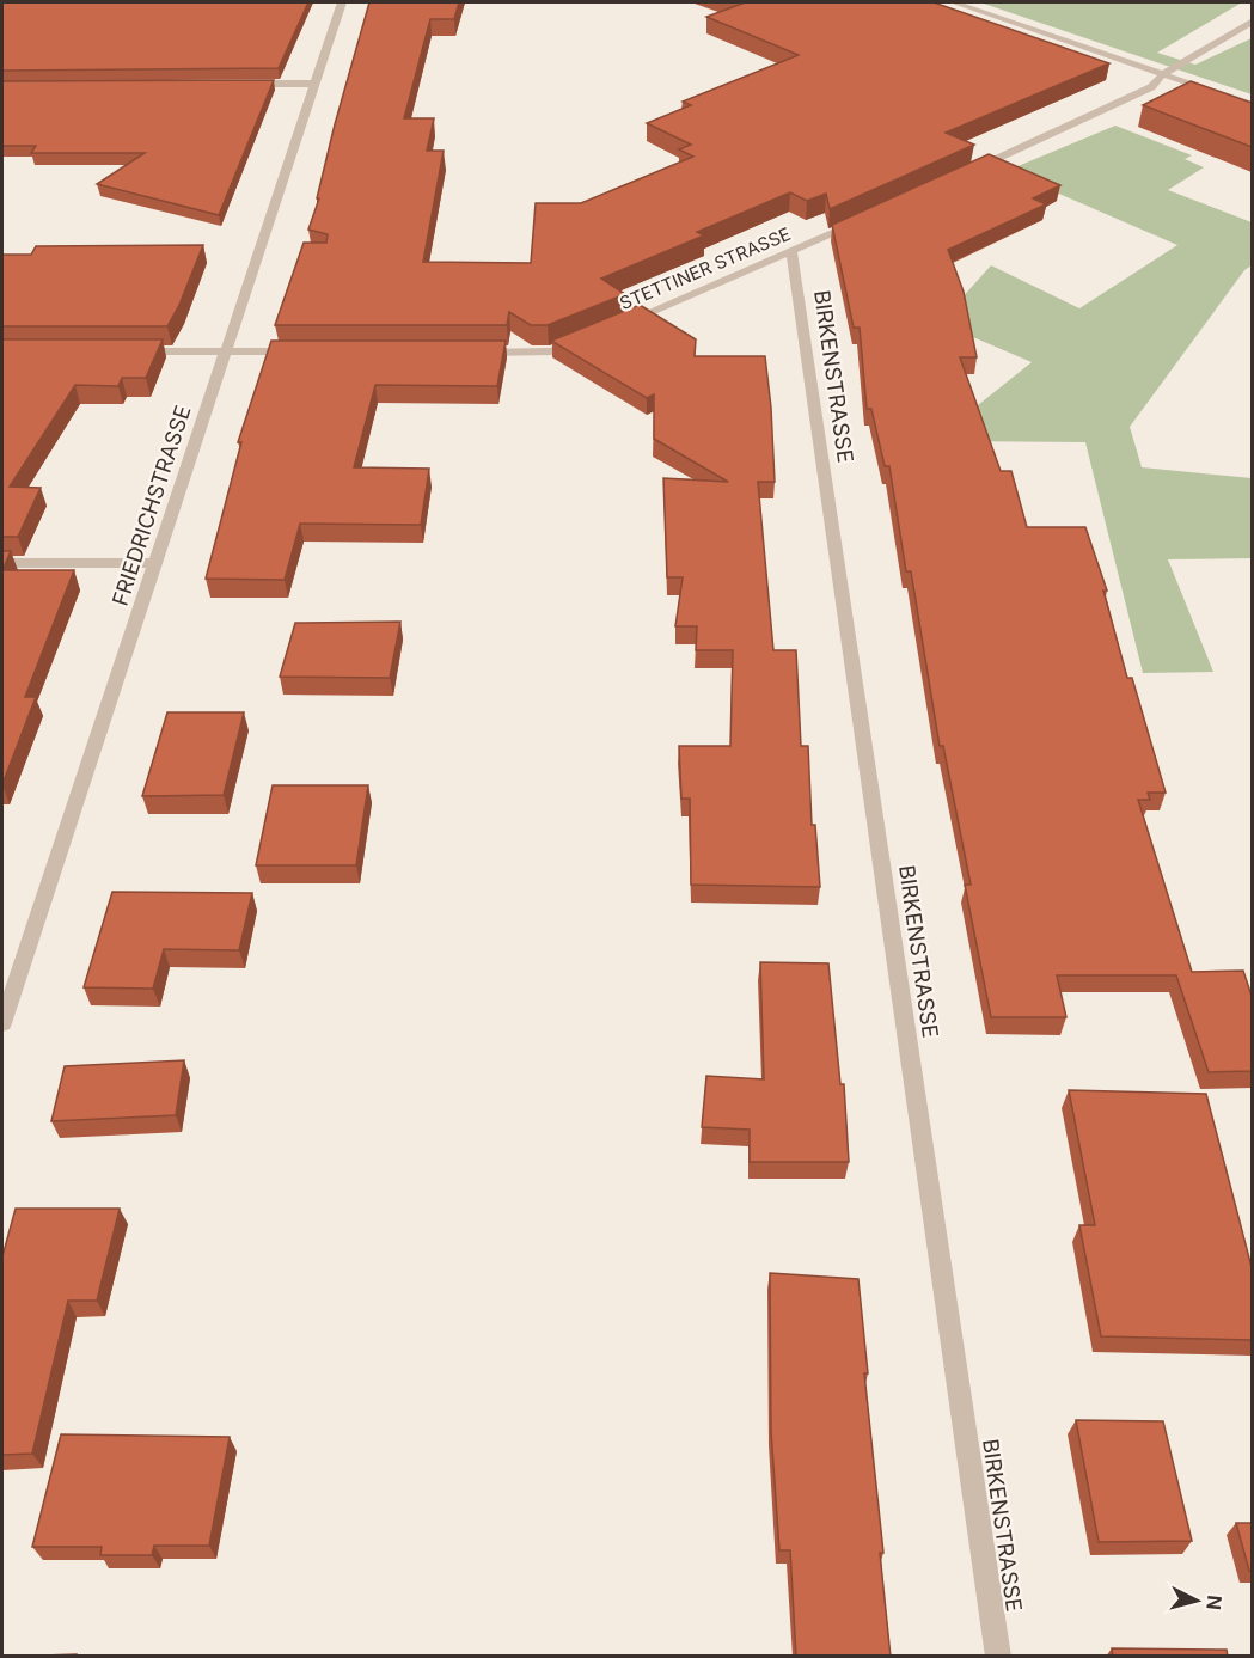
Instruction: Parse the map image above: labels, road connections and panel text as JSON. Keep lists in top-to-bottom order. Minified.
{"streets":{"street":["STETTINER STRASSE","BIRKENSTRASSE","FRIEDRICHSTRASSE"]},"crossings":[["STETTINER STRASSE","BIRKENSTRASSE"]],"north":"right"}
